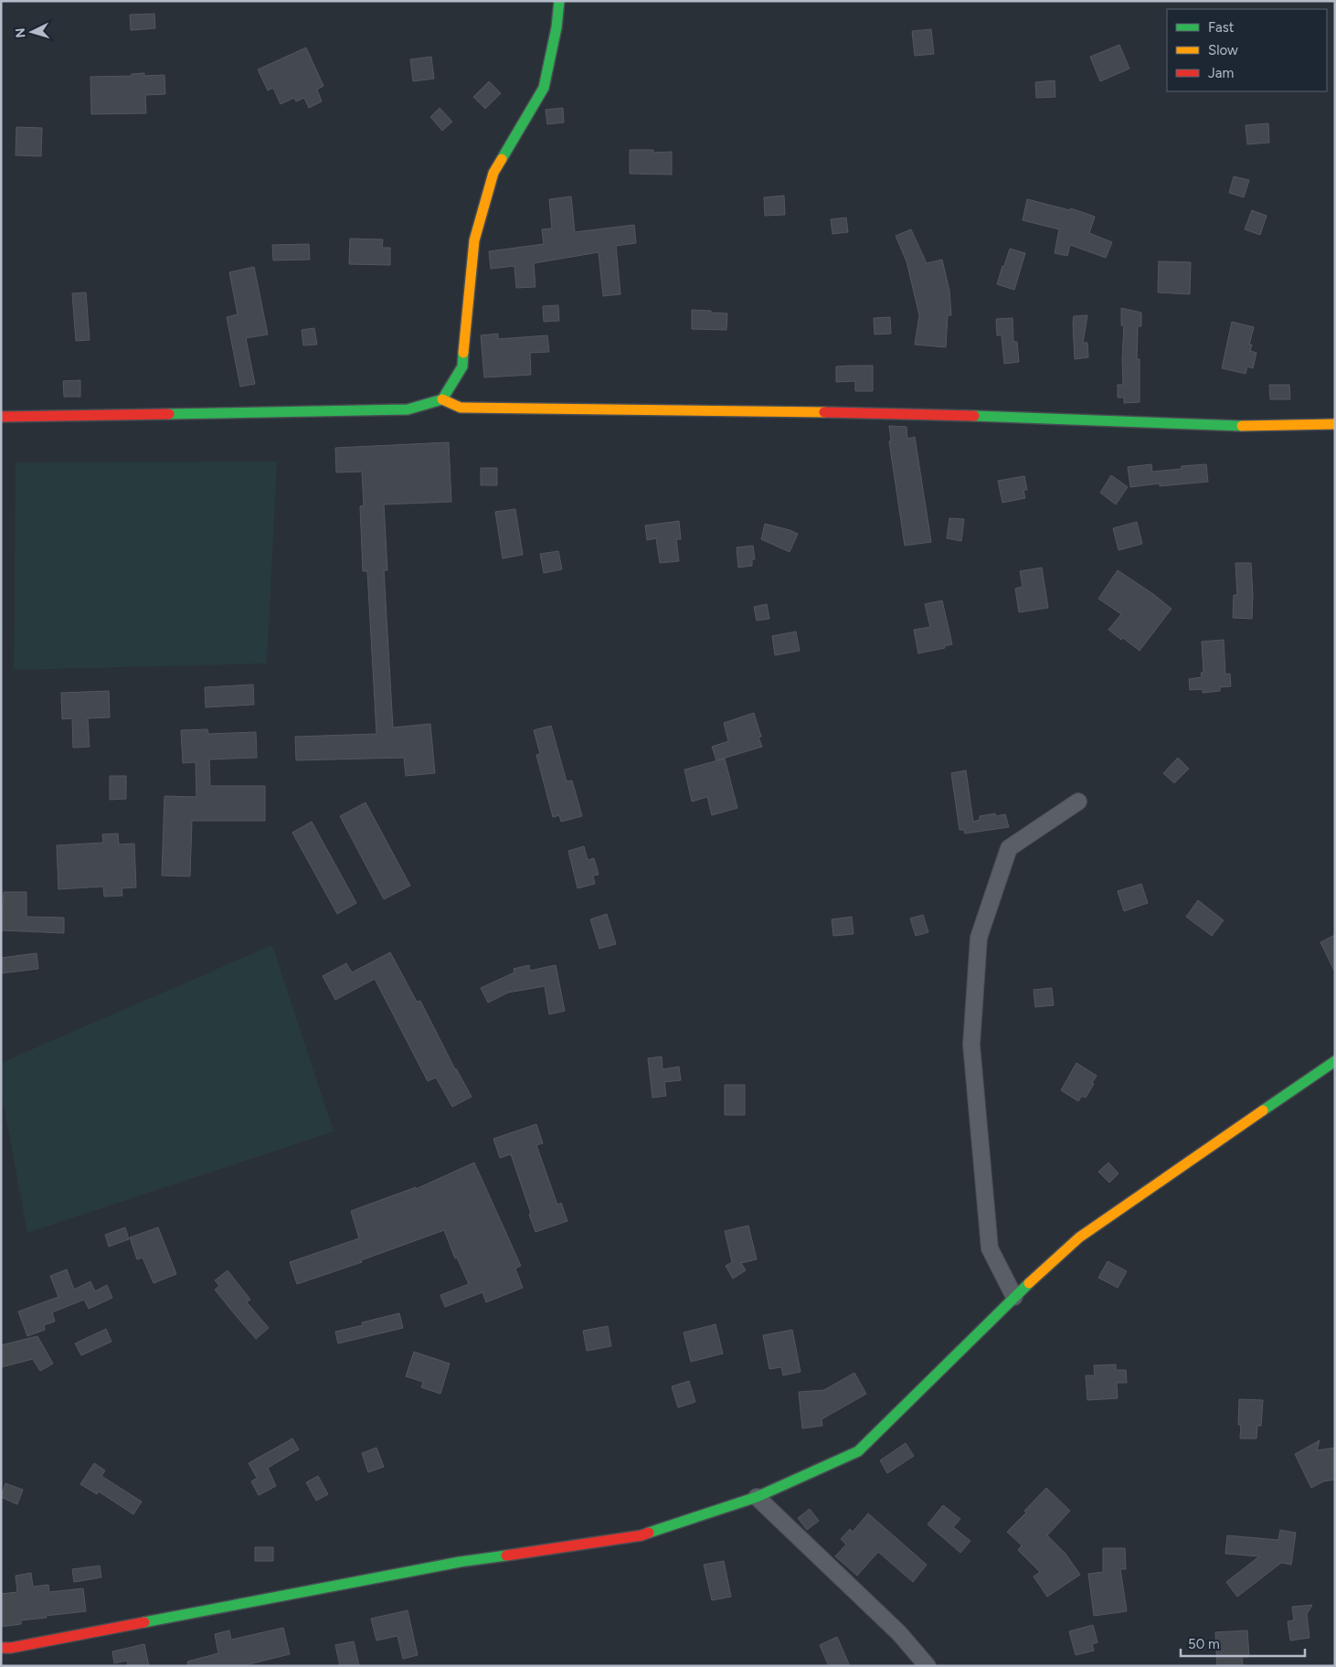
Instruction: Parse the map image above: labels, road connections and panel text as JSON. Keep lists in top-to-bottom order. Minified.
{"legend":["Fast","Slow","Jam"],"scale_bar":"50 m","north":"left"}
